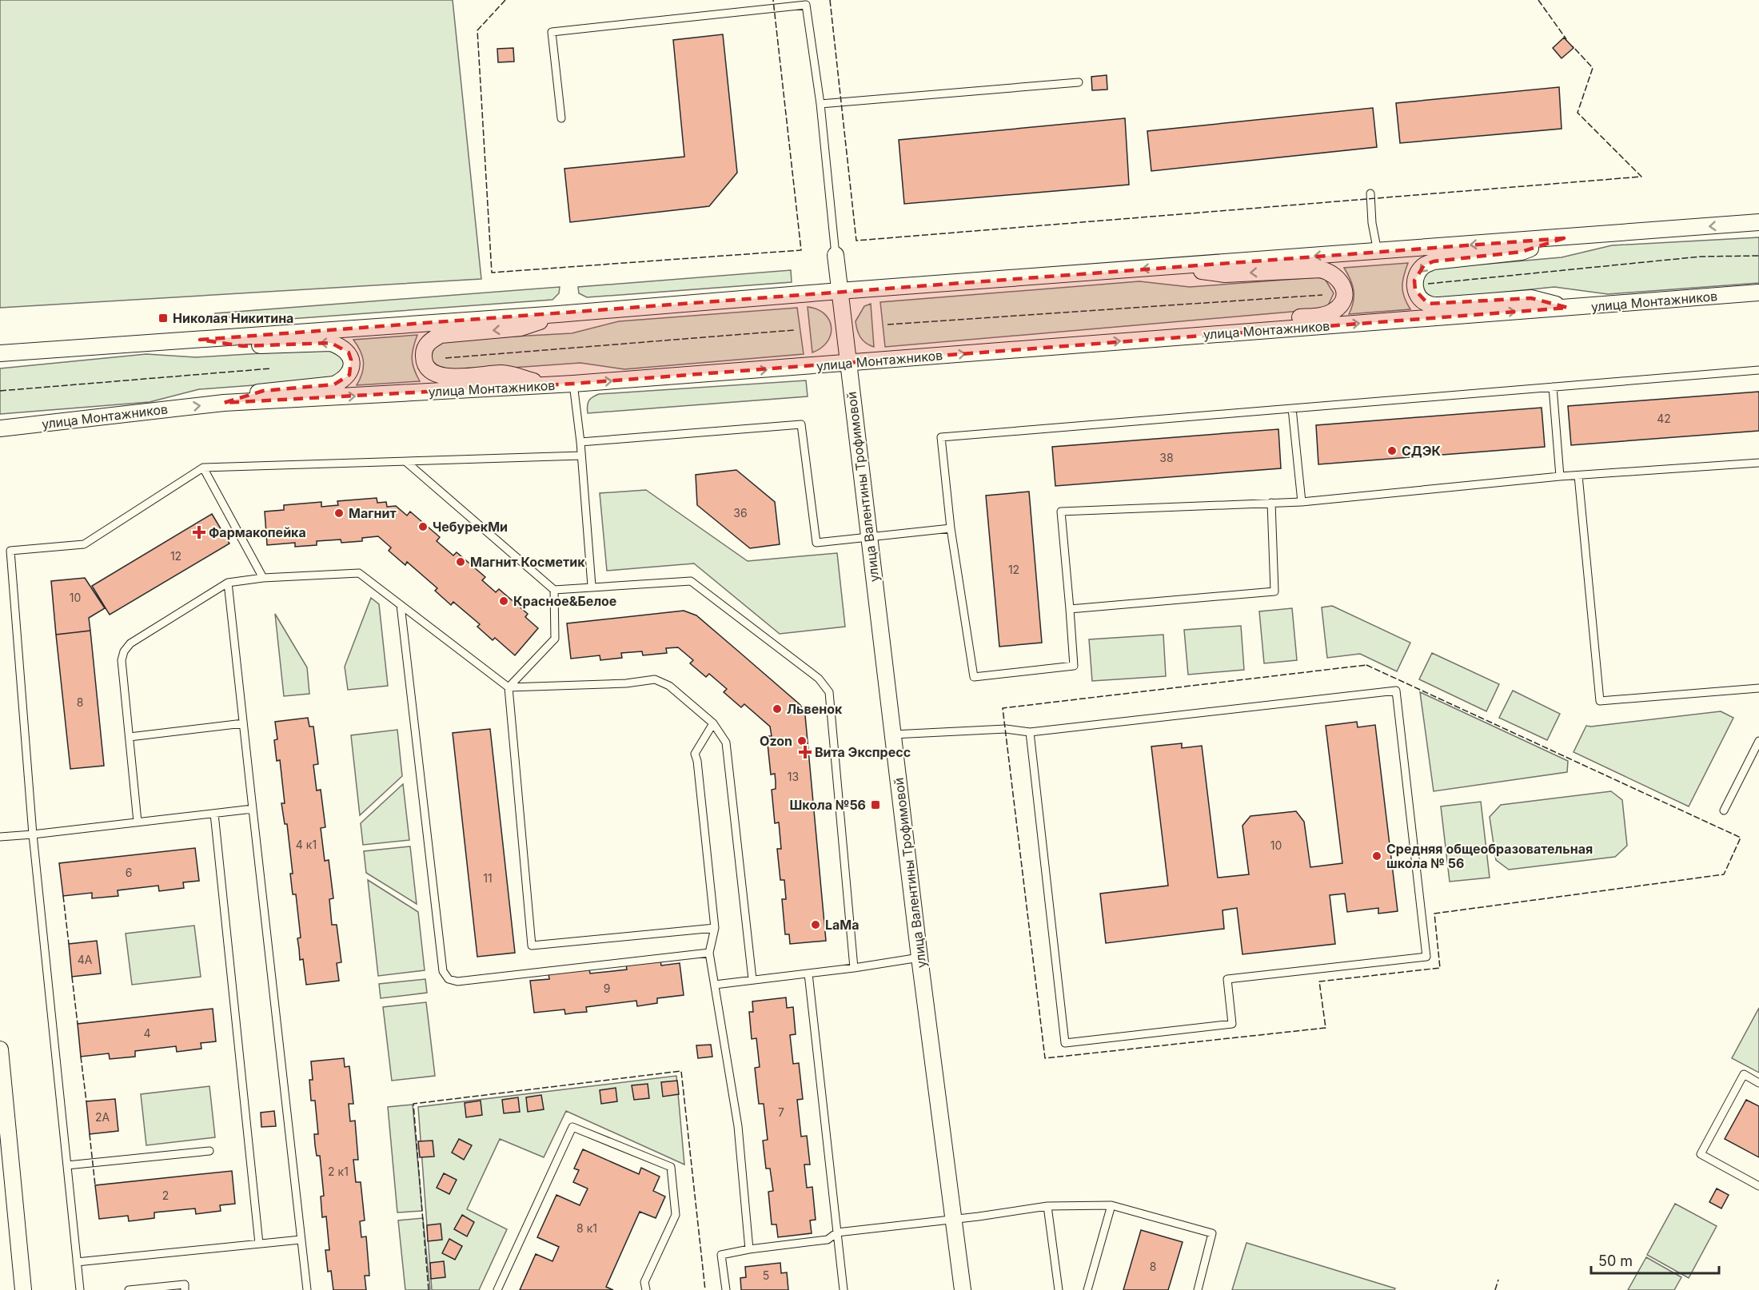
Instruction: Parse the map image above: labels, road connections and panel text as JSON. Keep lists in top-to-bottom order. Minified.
{"streets":{"street":["улица Монтажников","улица Валентины Трофимовой"]},"crossings":[["улица Монтажников","улица Валентины Трофимовой"]],"places":{"transit":["Николая Никитина","Школа №56"],"other":["СДЭК","Магнит","ЧебурекМи","Магнит Косметик","Красное&Белое","Львенок","Ozon","Средняя общеобразовательная школа № 56","LaMa"],"health":["Фармакопейка","Вита Экспресс"]},"house_numbers":["42","38","36","12","12","10","8","13","4 к1","10","6","11","4А","9","4","7","2А","2 к1","2","8 к1","8","5"],"scale_bar":"50 m"}
